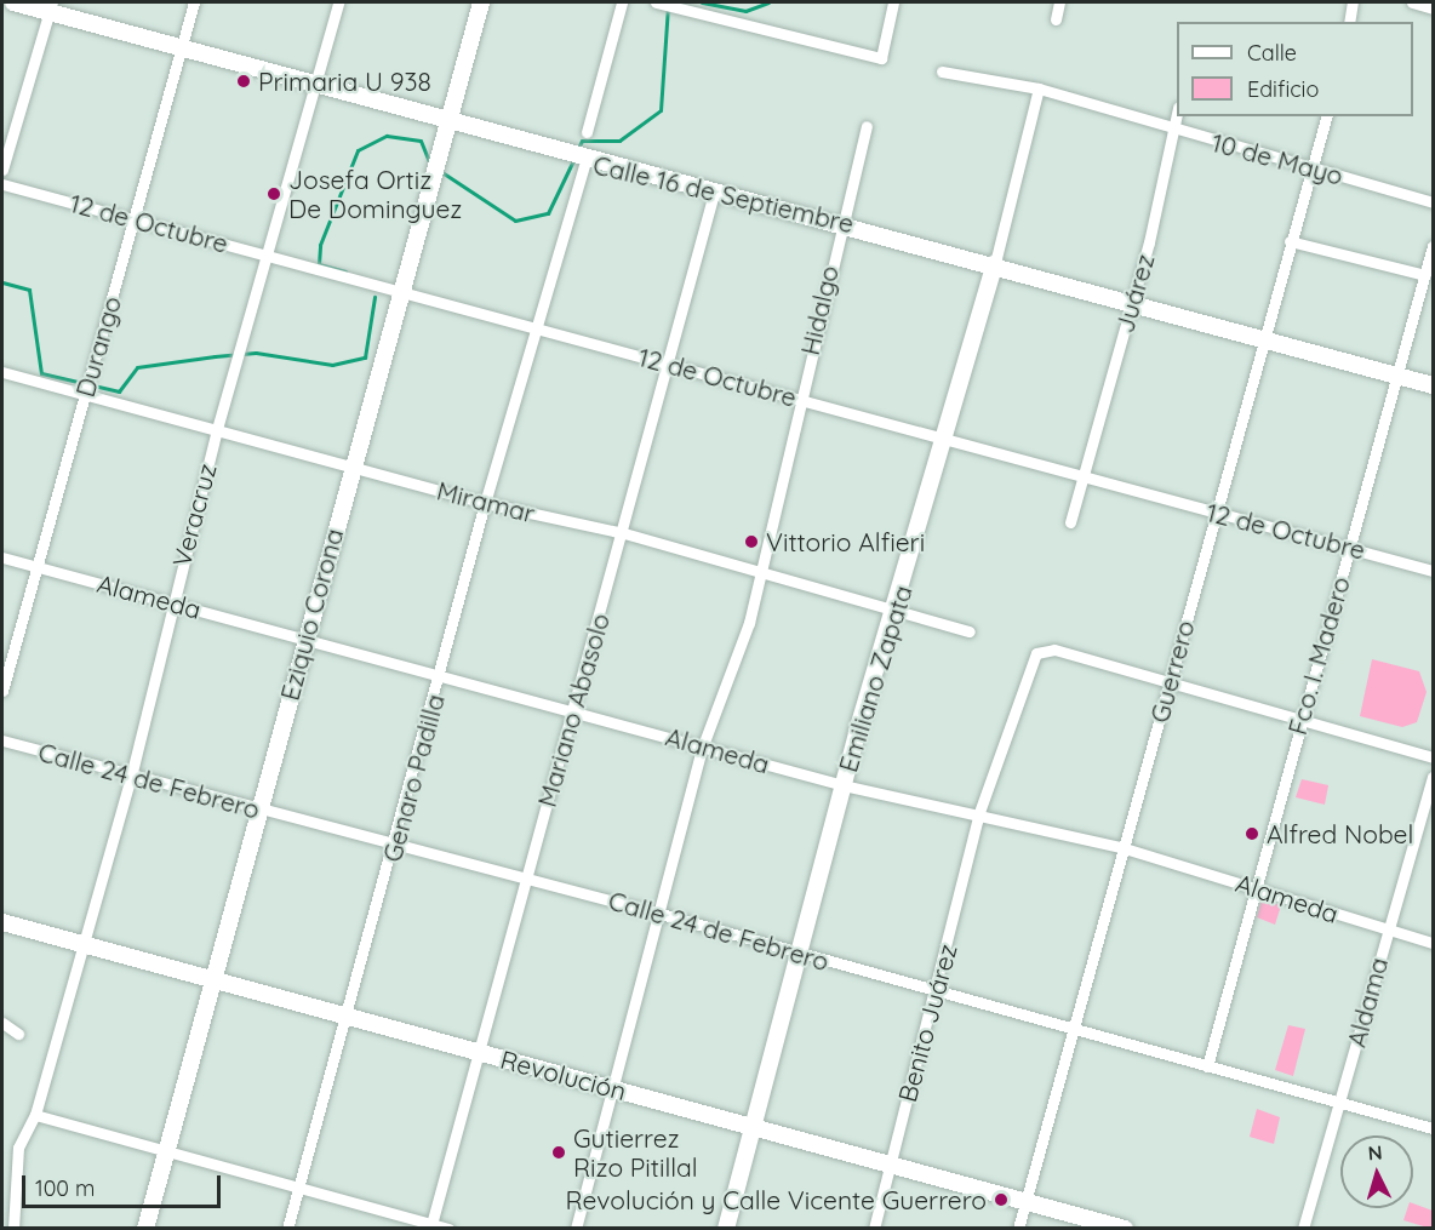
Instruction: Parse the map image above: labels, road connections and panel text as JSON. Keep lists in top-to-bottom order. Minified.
{"streets":{"street":["10 de Mayo","Calle 16 de Septiembre","12 de Octubre","Juárez","Hidalgo","Durango","Miramar","Veracruz","Alameda","Eziquio Corona","Fco. I. Madero","Guerrero","Emiliano Zapata","Mariano Abasolo","Genaro Padilla","Calle 24 de Febrero","Aldama","Benito Juárez","Revolución"]},"crossings":[["10 de Mayo","Juárez"],["10 de Mayo","Guerrero"],["10 de Mayo","Emiliano Zapata"],["Calle 16 de Septiembre","Juárez"],["Calle 16 de Septiembre","Hidalgo"],["Calle 16 de Septiembre","Durango"],["Calle 16 de Septiembre","Veracruz"],["Calle 16 de Septiembre","Eziquio Corona"],["Calle 16 de Septiembre","Fco. I. Madero"],["Calle 16 de Septiembre","Guerrero"],["Calle 16 de Septiembre","Emiliano Zapata"],["Calle 16 de Septiembre","Mariano Abasolo"],["Calle 16 de Septiembre","Genaro Padilla"],["12 de Octubre","Juárez"],["12 de Octubre","Hidalgo"],["12 de Octubre","Durango"],["12 de Octubre","Veracruz"],["12 de Octubre","Eziquio Corona"],["12 de Octubre","Fco. I. Madero"],["12 de Octubre","Guerrero"],["12 de Octubre","Emiliano Zapata"],["12 de Octubre","Mariano Abasolo"],["12 de Octubre","Genaro Padilla"],["Hidalgo","Miramar"],["Hidalgo","Alameda"],["Hidalgo","Calle 24 de Febrero"],["Hidalgo","Revolución"],["Durango","Miramar"],["Durango","Alameda"],["Miramar","Veracruz"],["Miramar","Eziquio Corona"],["Miramar","Emiliano Zapata"],["Miramar","Mariano Abasolo"],["Miramar","Genaro Padilla"],["Veracruz","Alameda"],["Veracruz","Calle 24 de Febrero"],["Veracruz","Revolución"],["Alameda","Eziquio Corona"],["Alameda","Fco. I. Madero"],["Alameda","Guerrero"],["Alameda","Emiliano Zapata"],["Alameda","Mariano Abasolo"],["Alameda","Genaro Padilla"],["Alameda","Aldama"],["Alameda","Benito Juárez"],["Eziquio Corona","Calle 24 de Febrero"],["Eziquio Corona","Revolución"],["Fco. I. Madero","Calle 24 de Febrero"],["Guerrero","Calle 24 de Febrero"],["Guerrero","Revolución"],["Emiliano Zapata","Calle 24 de Febrero"],["Emiliano Zapata","Revolución"],["Mariano Abasolo","Calle 24 de Febrero"],["Mariano Abasolo","Revolución"],["Genaro Padilla","Calle 24 de Febrero"],["Genaro Padilla","Revolución"],["Calle 24 de Febrero","Aldama"],["Calle 24 de Febrero","Benito Juárez"],["Benito Juárez","Revolución"]],"places":["Primaria U 938","Josefa Ortiz De Dominguez","Vittorio Alfieri","Alfred Nobel","Gutierrez Rizo Pitillal","Revolución y Calle Vicente Guerrero"],"legend":["Calle","Edificio"],"scale_bar":"100 m","north":"top"}
